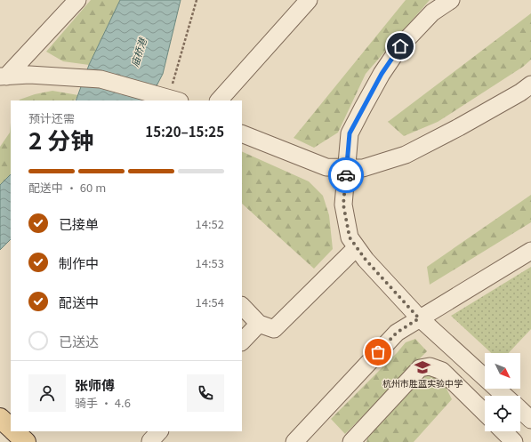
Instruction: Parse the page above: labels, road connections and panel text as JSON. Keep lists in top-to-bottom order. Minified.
{"water":["庙桥港"],"places":{"school or university":["杭州市胜蓝实验中学"]},"north":"bottom right","page":{"heading":["2 分钟","预计还需","15:20–15:25"],"panel":["张师傅","骑手 · 4.6"],"bar":"配送中 · 60 m","list":[["已接单","14:52"],["制作中","14:53"],["配送中","14:54"],"已送达"]}}
